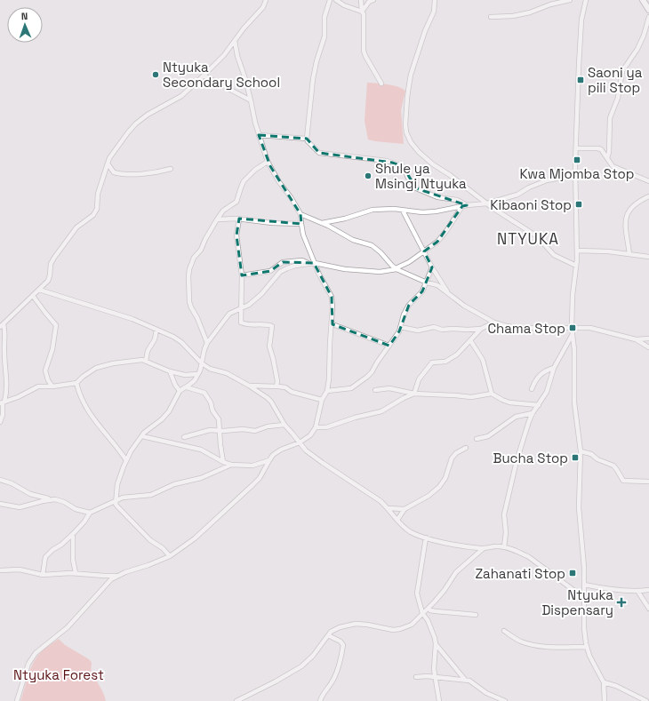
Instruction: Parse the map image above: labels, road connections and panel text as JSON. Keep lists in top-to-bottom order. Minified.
{"districts":["NTYUKA"],"parks":["Ntyuka Forest"],"places":{"other":["Ntyuka Secondary School","Shule ya Msingi Ntyuka"],"transit":["Saoni ya pili Stop","Kwa Mjomba Stop","Kibaoni Stop","Chama Stop","Bucha Stop","Zahanati Stop"],"health":["Ntyuka Dispensary"]},"north":"top"}
